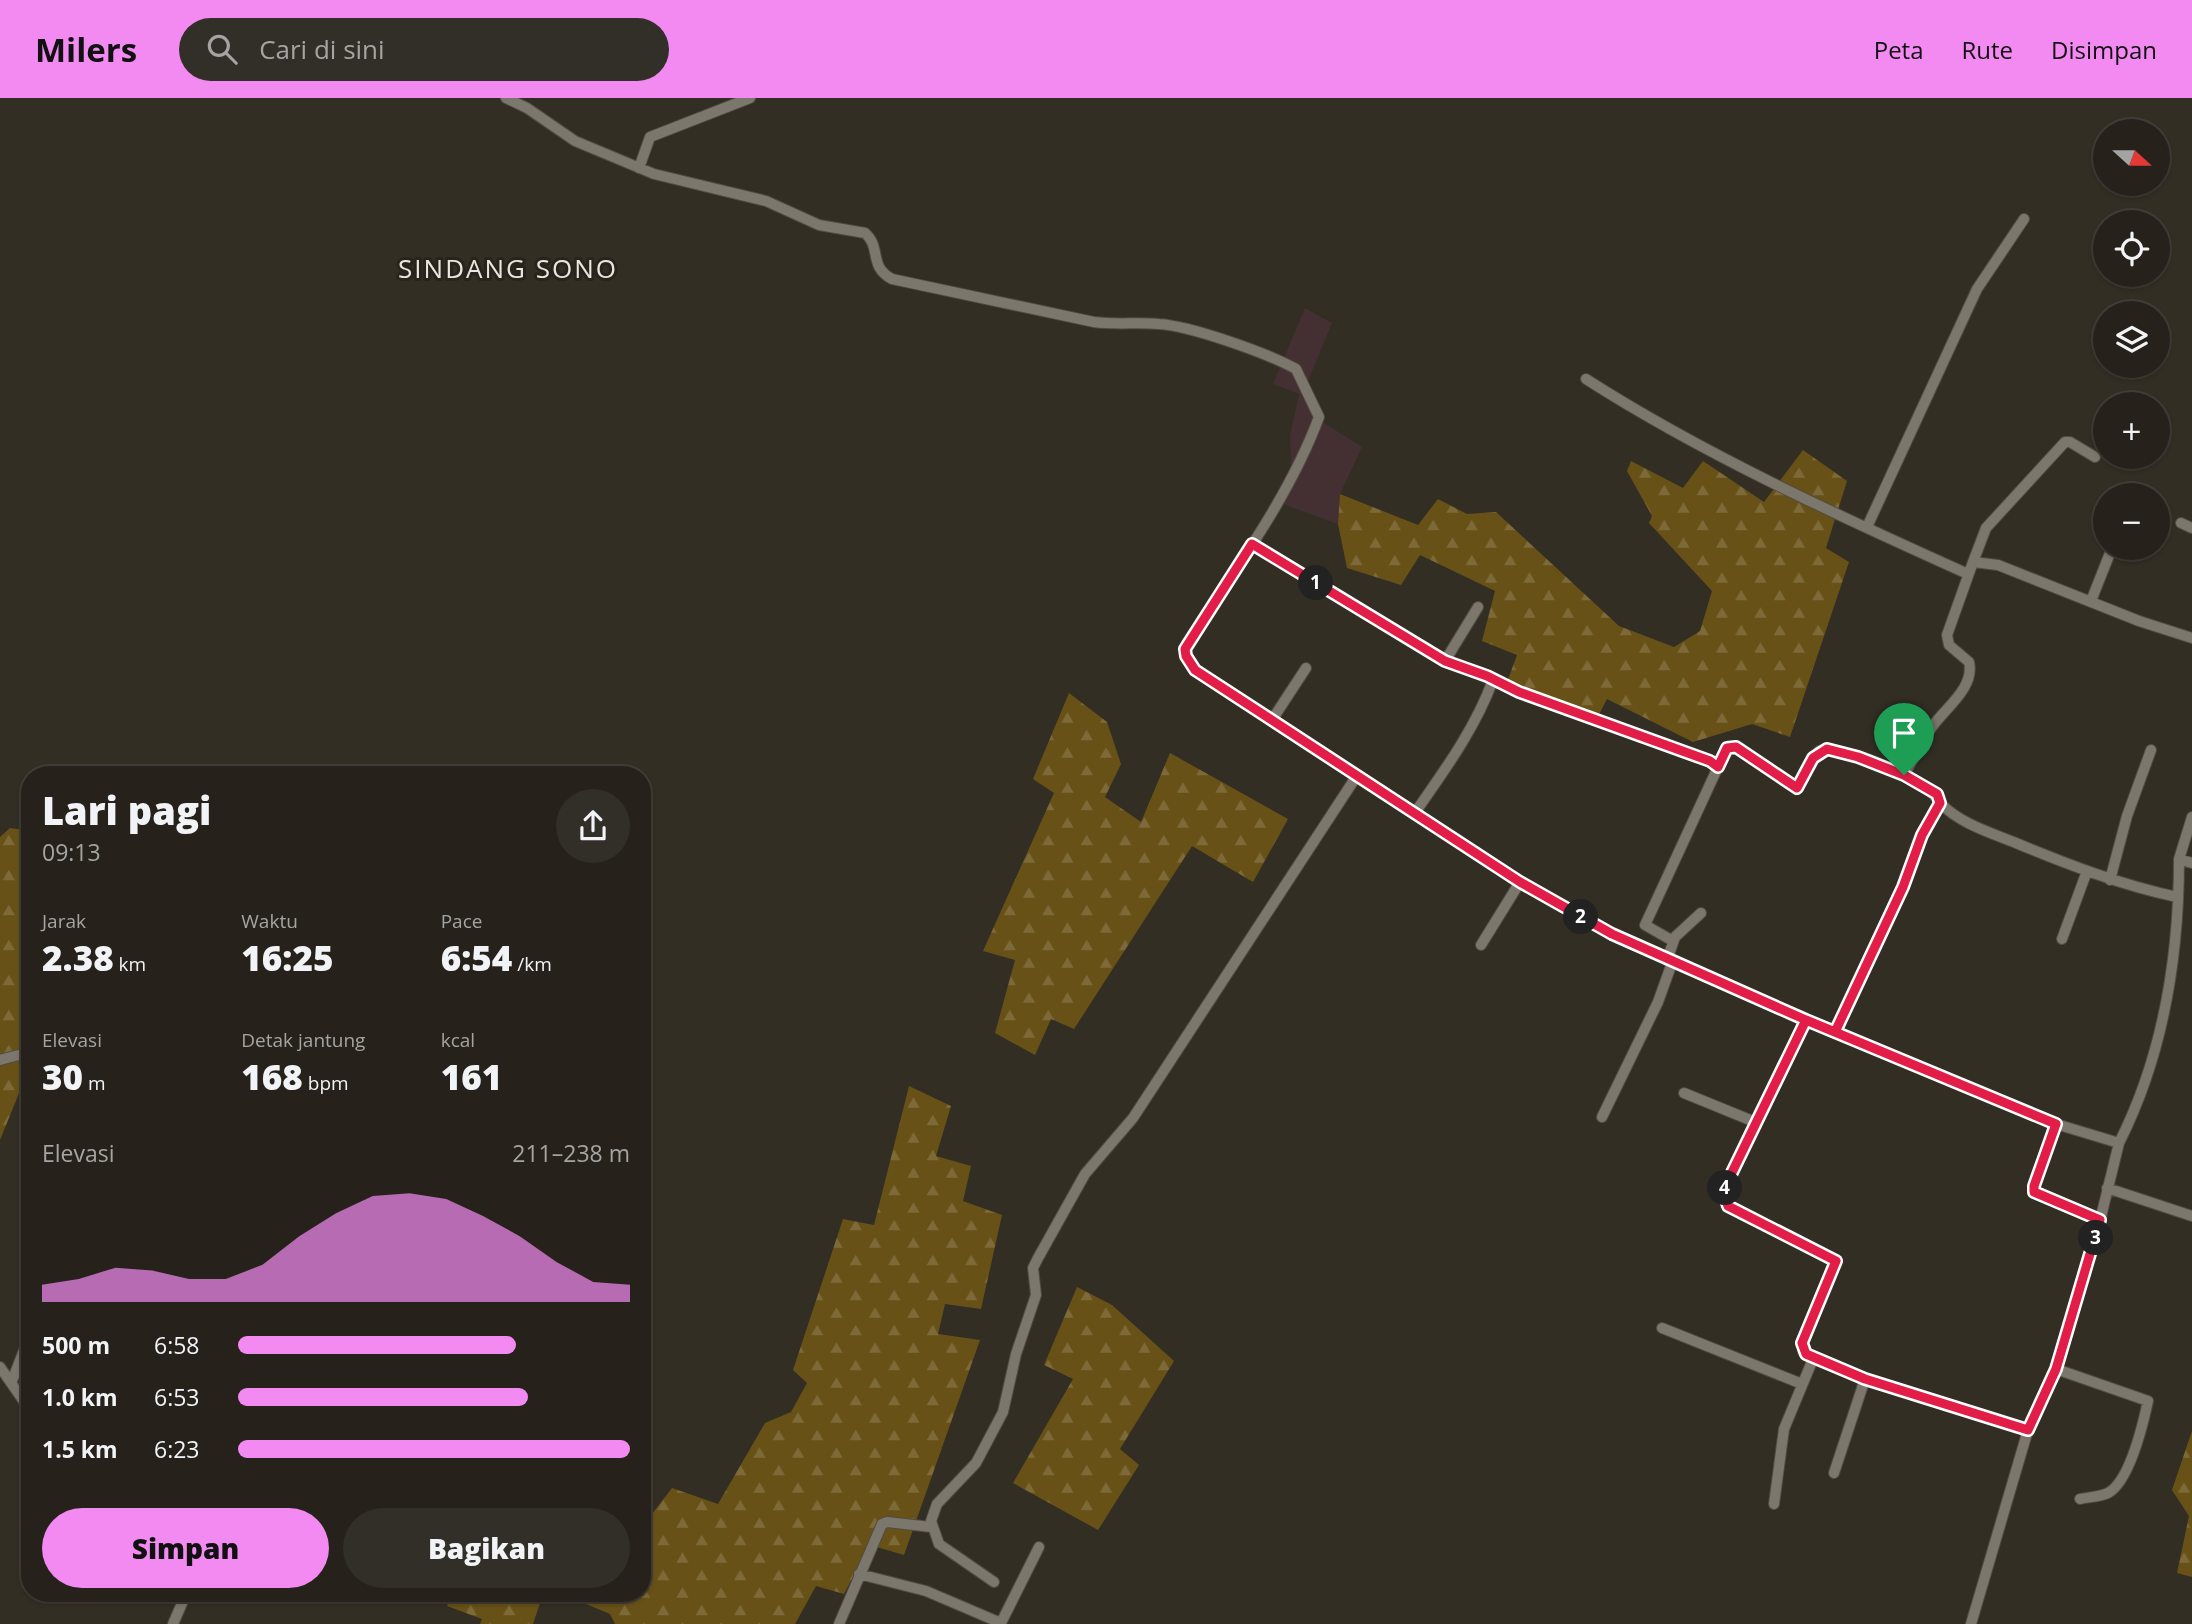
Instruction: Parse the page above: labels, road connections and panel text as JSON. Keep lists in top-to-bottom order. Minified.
{"districts":["SINDANG SONO"],"north":"right","page":{"header":"Milers","search":"Cari di sini","nav":["Peta","Rute","Disimpan"],"map_buttons":["+","−"],"pins":["1","2","4","3"],"heading":["Lari pagi","09:13"],"stats":[["Jarak","2.38 km"],["Waktu","16:25"],["Pace","6:54 /km"],["Elevasi","30 m"],["Detak jantung","168 bpm"],["kcal","161"]],"chart":["Elevasi","211–238 m"],"list":[{"name":"500 m","note":"6:58"},{"name":"1.0 km","note":"6:53"},{"name":"1.5 km","note":"6:23"}],"buttons":["Simpan","Bagikan"]}}
